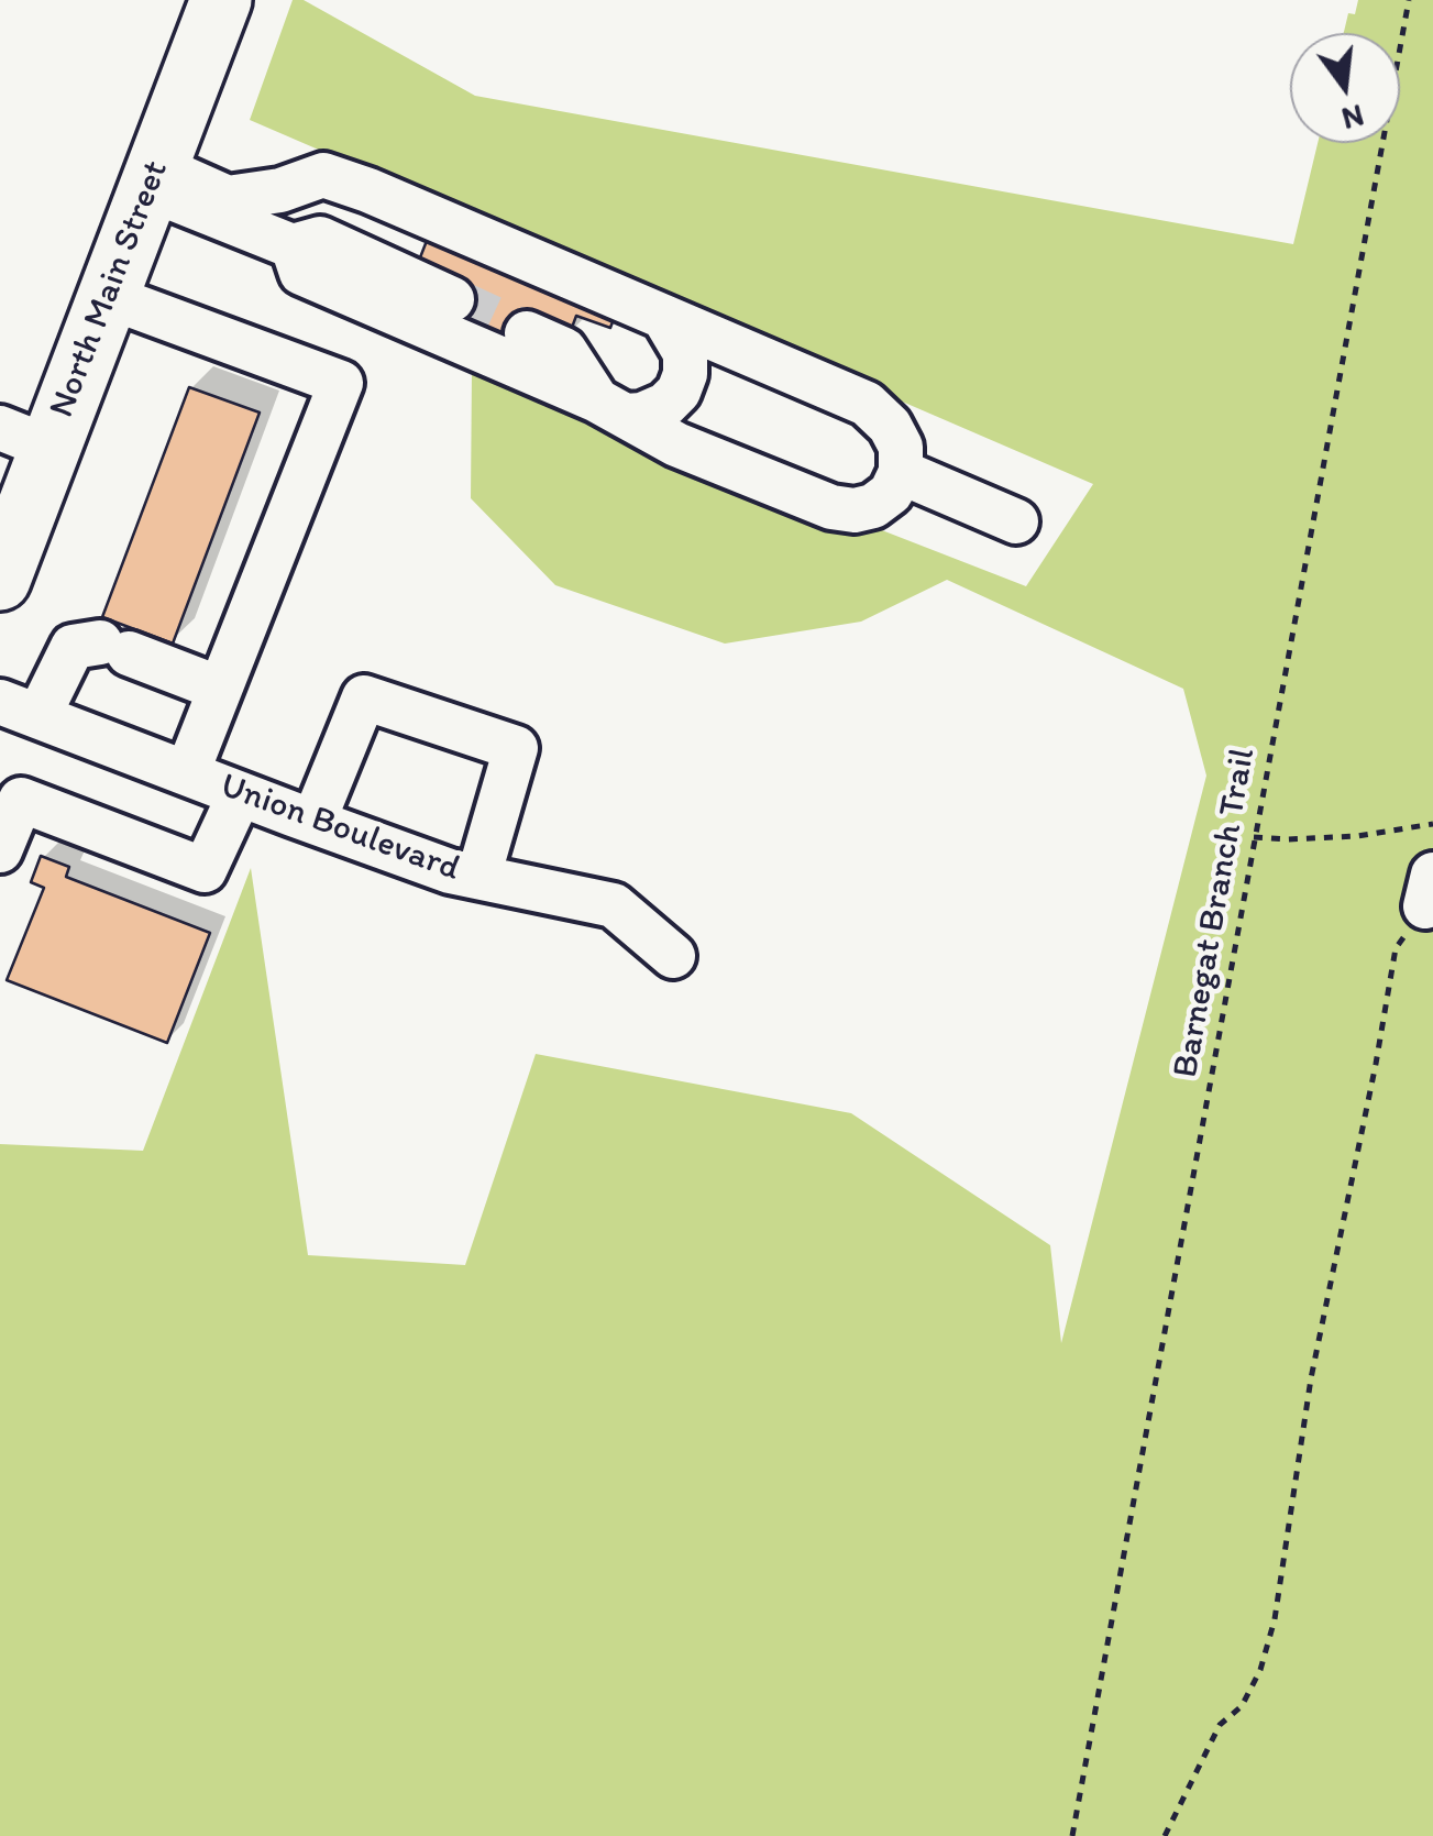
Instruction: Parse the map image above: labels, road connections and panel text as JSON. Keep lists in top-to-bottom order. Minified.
{"streets":{"highway":["North Main Street"],"street":["Union Boulevard"],"path":["Barnegat Branch Trail"]},"north":"bottom"}
